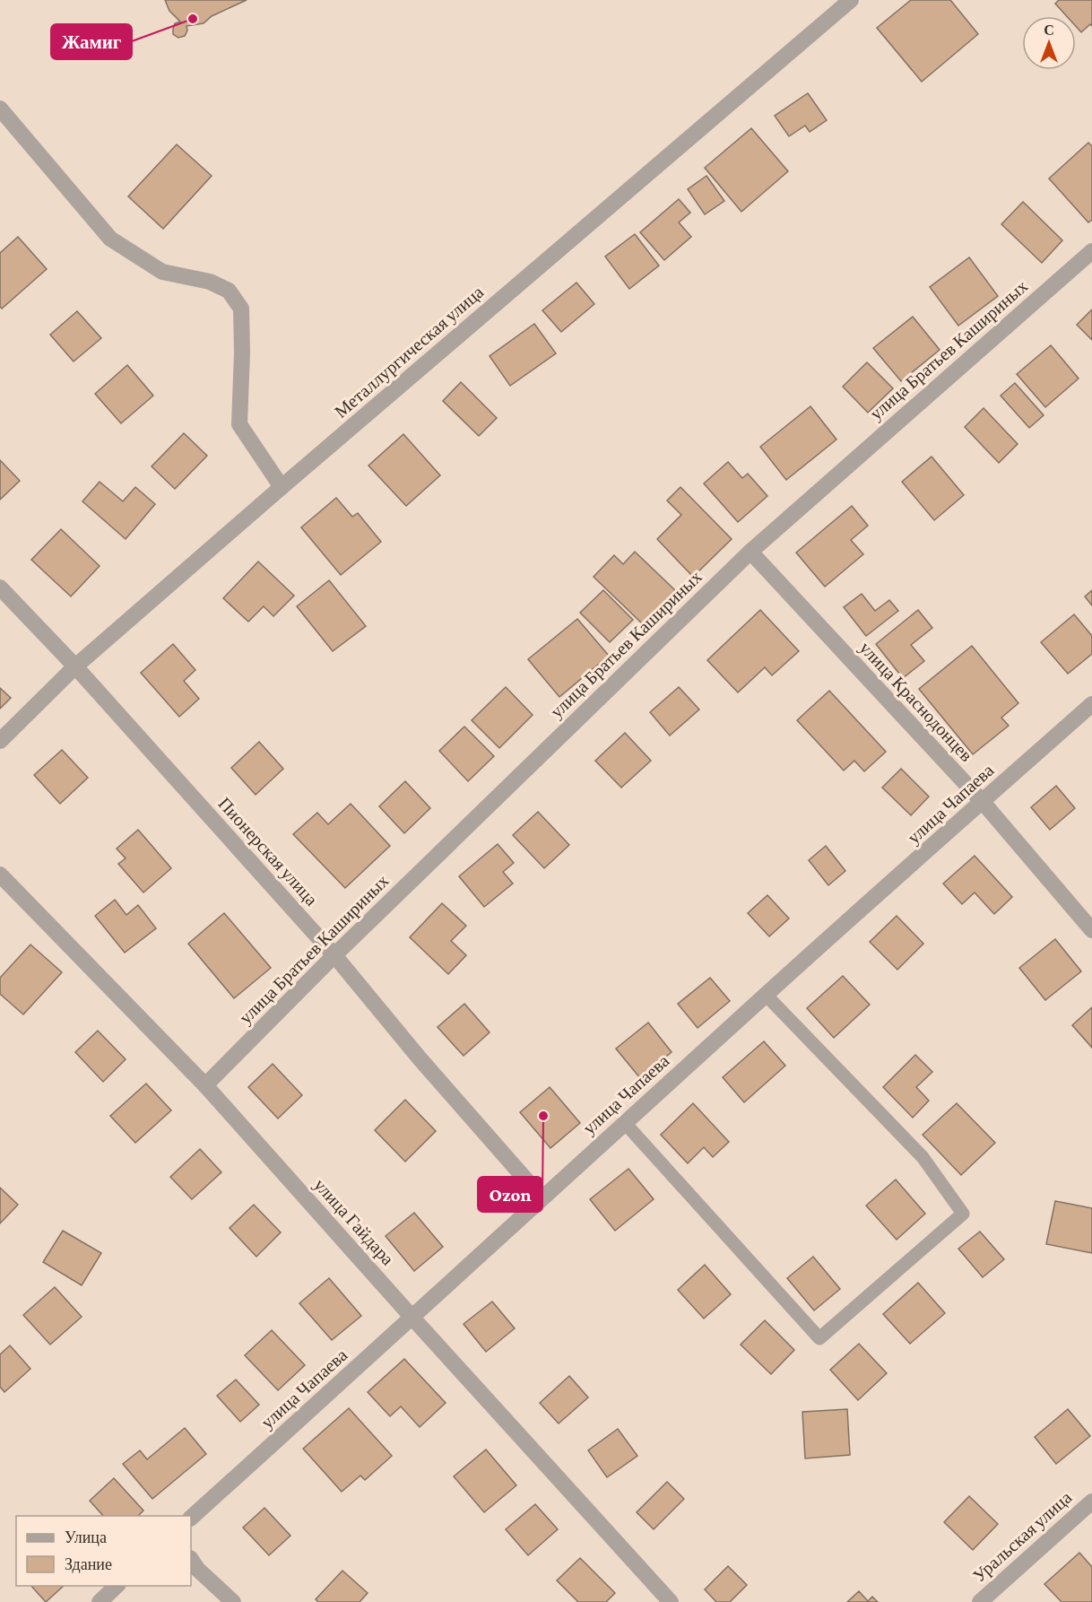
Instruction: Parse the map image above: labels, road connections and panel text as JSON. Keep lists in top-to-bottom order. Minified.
{"streets":{"street":["улица Братьев Кашириных","Металлургическая улица","улица Краснодонцев","улица Чапаева","Пионерская улица","улица Гайдара","Уральская улица"]},"crossings":[["улица Братьев Кашириных","улица Краснодонцев"],["улица Братьев Кашириных","Пионерская улица"],["улица Братьев Кашириных","улица Гайдара"],["Металлургическая улица","Пионерская улица"],["улица Краснодонцев","улица Чапаева"],["улица Чапаева","Пионерская улица"],["улица Чапаева","улица Гайдара"]],"places":["Жамиг","Ozon"],"legend":["Улица","Здание"],"north":"top"}
